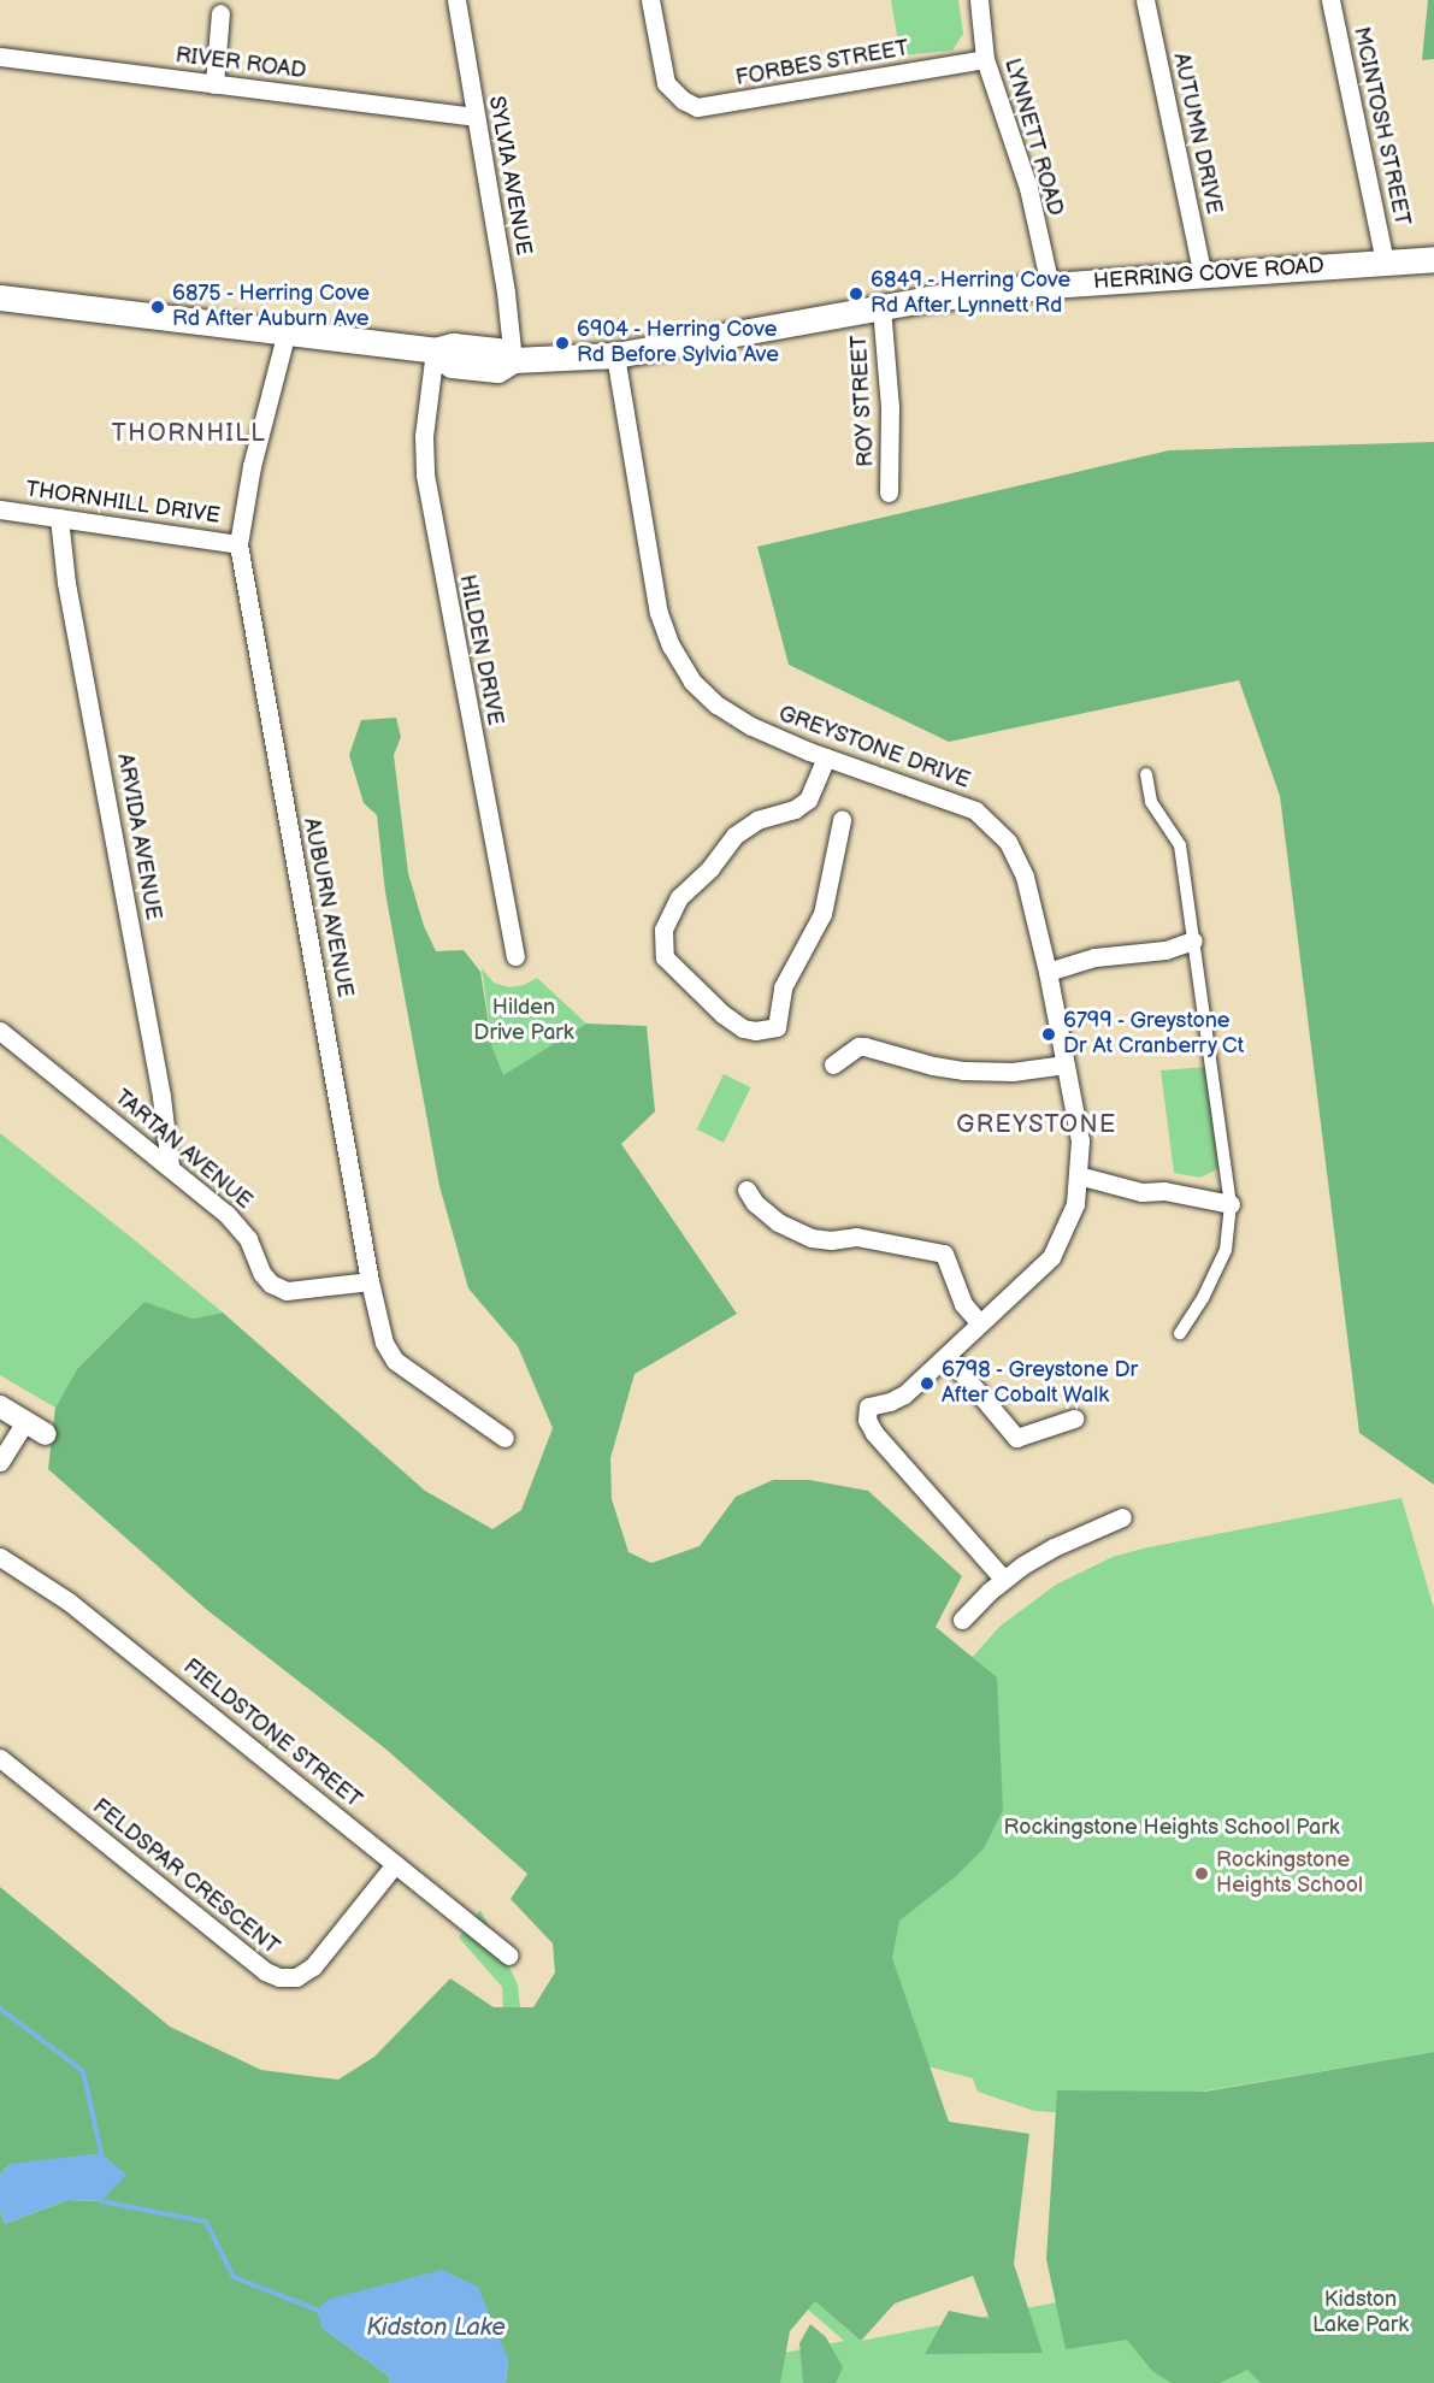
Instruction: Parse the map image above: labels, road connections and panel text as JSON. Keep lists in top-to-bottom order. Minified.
{"streets":{"main road":["HERRING COVE ROAD"],"street":["RIVER ROAD","FORBES STREET","MCINTOSH STREET","AUTUMN DRIVE","LYNNETT ROAD","SYLVIA AVENUE","ROY STREET","THORNHILL DRIVE","HILDEN DRIVE","GREYSTONE DRIVE","ARVIDA AVENUE","AUBURN AVENUE","TARTAN AVENUE","FIELDSTONE STREET","FELDSPAR CRESCENT"]},"crossings":[["RIVER ROAD","SYLVIA AVENUE"],["FORBES STREET","LYNNETT ROAD"],["MCINTOSH STREET","HERRING COVE ROAD"],["AUTUMN DRIVE","HERRING COVE ROAD"],["LYNNETT ROAD","HERRING COVE ROAD"],["SYLVIA AVENUE","HERRING COVE ROAD"],["HERRING COVE ROAD","ROY STREET"],["HERRING COVE ROAD","HILDEN DRIVE"],["HERRING COVE ROAD","GREYSTONE DRIVE"],["HERRING COVE ROAD","AUBURN AVENUE"],["THORNHILL DRIVE","ARVIDA AVENUE"],["THORNHILL DRIVE","AUBURN AVENUE"],["ARVIDA AVENUE","TARTAN AVENUE"],["AUBURN AVENUE","TARTAN AVENUE"],["FIELDSTONE STREET","FELDSPAR CRESCENT"]],"districts":["THORNHILL","GREYSTONE"],"water":["Kidston Lake"],"parks":["Hilden Drive Park","Rockingstone Heights School Park","Kidston Lake Park"],"places":["6849 - Herring Cove Rd After Lynnett Rd","6875 - Herring Cove Rd After Auburn Ave","6904 - Herring Cove Rd Before Sylvia Ave","6799 - Greystone Dr At Cranberry Ct","6798 - Greystone Dr After Cobalt Walk","Rockingstone Heights School"]}
